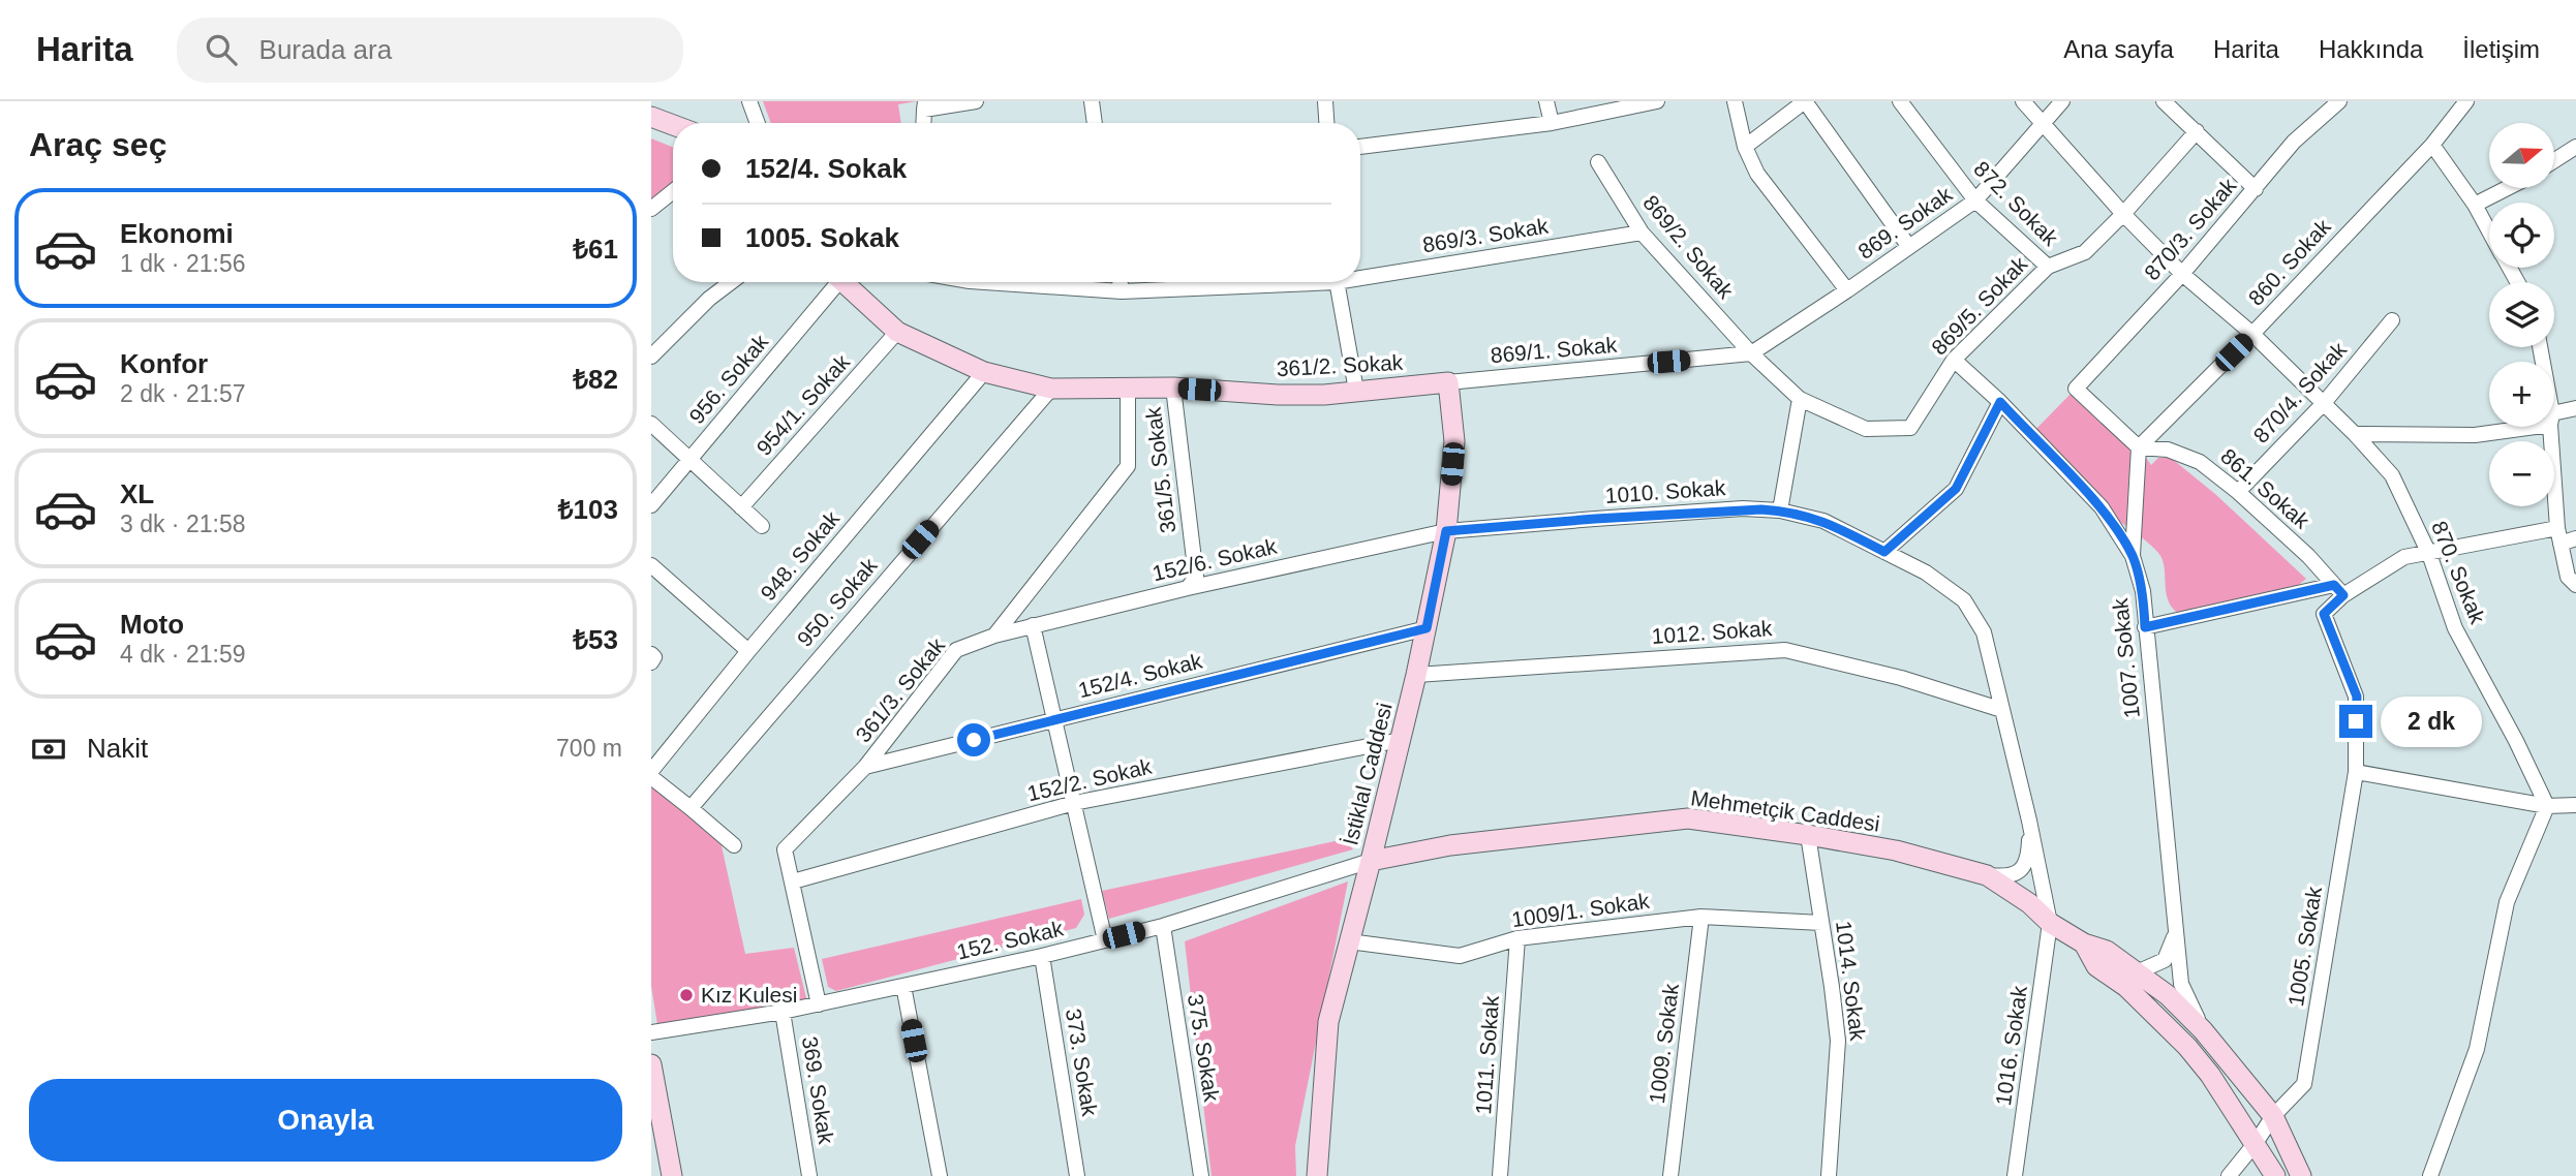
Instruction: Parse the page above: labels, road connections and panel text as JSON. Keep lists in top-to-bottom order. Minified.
{"streets":{"main road":["361/2. Sokak","İstiklal Caddesi","Mehmetçik Caddesi"],"street":["872. Sokak","869. Sokak","870/3. Sokak","869/3. Sokak","869/2. Sokak","860. Sokak","869/5. Sokak","869/1. Sokak","956. Sokak","870/4. Sokak","954/1. Sokak","361/5. Sokak","861. Sokak","1010. Sokak","948. Sokak","152/6. Sokak","870. Sokak","950. Sokak","1012. Sokak","1007. Sokak","152/4. Sokak","361/3. Sokak","152/2. Sokak","1009/1. Sokak","152. Sokak","1005. Sokak","1014. Sokak","1009. Sokak","1016. Sokak","375. Sokak","1011. Sokak","373. Sokak","369. Sokak"]},"crossings":[["872. Sokak","869. Sokak"],["872. Sokak","869/5. Sokak"],["869. Sokak","869/2. Sokak"],["869. Sokak","869/5. Sokak"],["869. Sokak","869/1. Sokak"],["869. Sokak","870. Sokak"],["870/3. Sokak","860. Sokak"],["870/3. Sokak","861. Sokak"],["870/3. Sokak","870. Sokak"],["869/3. Sokak","869/2. Sokak"],["869/2. Sokak","869/5. Sokak"],["869/2. Sokak","869/1. Sokak"],["860. Sokak","861. Sokak"],["860. Sokak","870. Sokak"],["869/5. Sokak","869/1. Sokak"],["869/5. Sokak","870. Sokak"],["869/5. Sokak","1007. Sokak"],["869/1. Sokak","361/2. Sokak"],["869/1. Sokak","İstiklal Caddesi"],["361/2. Sokak","954/1. Sokak"],["361/2. Sokak","361/5. Sokak"],["361/2. Sokak","948. Sokak"],["361/2. Sokak","950. Sokak"],["361/2. Sokak","İstiklal Caddesi"],["870/4. Sokak","861. Sokak"],["870/4. Sokak","870. Sokak"],["361/5. Sokak","152/6. Sokak"],["861. Sokak","1005. Sokak"],["1010. Sokak","152/6. Sokak"],["1010. Sokak","1012. Sokak"],["1010. Sokak","İstiklal Caddesi"],["1010. Sokak","Mehmetçik Caddesi"],["1010. Sokak","1016. Sokak"],["152/6. Sokak","361/3. Sokak"],["152/6. Sokak","İstiklal Caddesi"],["1012. Sokak","İstiklal Caddesi"],["1007. Sokak","Mehmetçik Caddesi"],["152/4. Sokak","361/3. Sokak"],["152/4. Sokak","İstiklal Caddesi"],["361/3. Sokak","152/2. Sokak"],["361/3. Sokak","152. Sokak"],["İstiklal Caddesi","152/2. Sokak"],["İstiklal Caddesi","Mehmetçik Caddesi"],["İstiklal Caddesi","1009/1. Sokak"],["İstiklal Caddesi","152. Sokak"],["Mehmetçik Caddesi","152. Sokak"],["Mehmetçik Caddesi","1005. Sokak"],["Mehmetçik Caddesi","1014. Sokak"],["Mehmetçik Caddesi","1016. Sokak"],["1009/1. Sokak","1014. Sokak"],["1009/1. Sokak","1009. Sokak"],["1009/1. Sokak","1011. Sokak"],["152. Sokak","375. Sokak"],["152. Sokak","373. Sokak"],["152. Sokak","369. Sokak"]],"places":["Kız Kulesi"],"north":"right","page":{"header":"Harita","search":"Burada ara","nav":["Ana sayfa","Harita","Hakkında","İletişim"],"heading":"Araç seç","map_buttons":["+","−"],"banner":["152/4. Sokak","1005. Sokak"],"list":[{"name":"Ekonomi","note":"1 dk · 21:56","value":"₺61"},{"name":"Konfor","note":"2 dk · 21:57","value":"₺82"},{"name":"XL","note":"3 dk · 21:58","value":"₺103"},{"name":"Moto","note":"4 dk · 21:59","value":"₺53"}],"bubble":"2 dk","pay":["Nakit","700 m"],"buttons":"Onayla"}}
